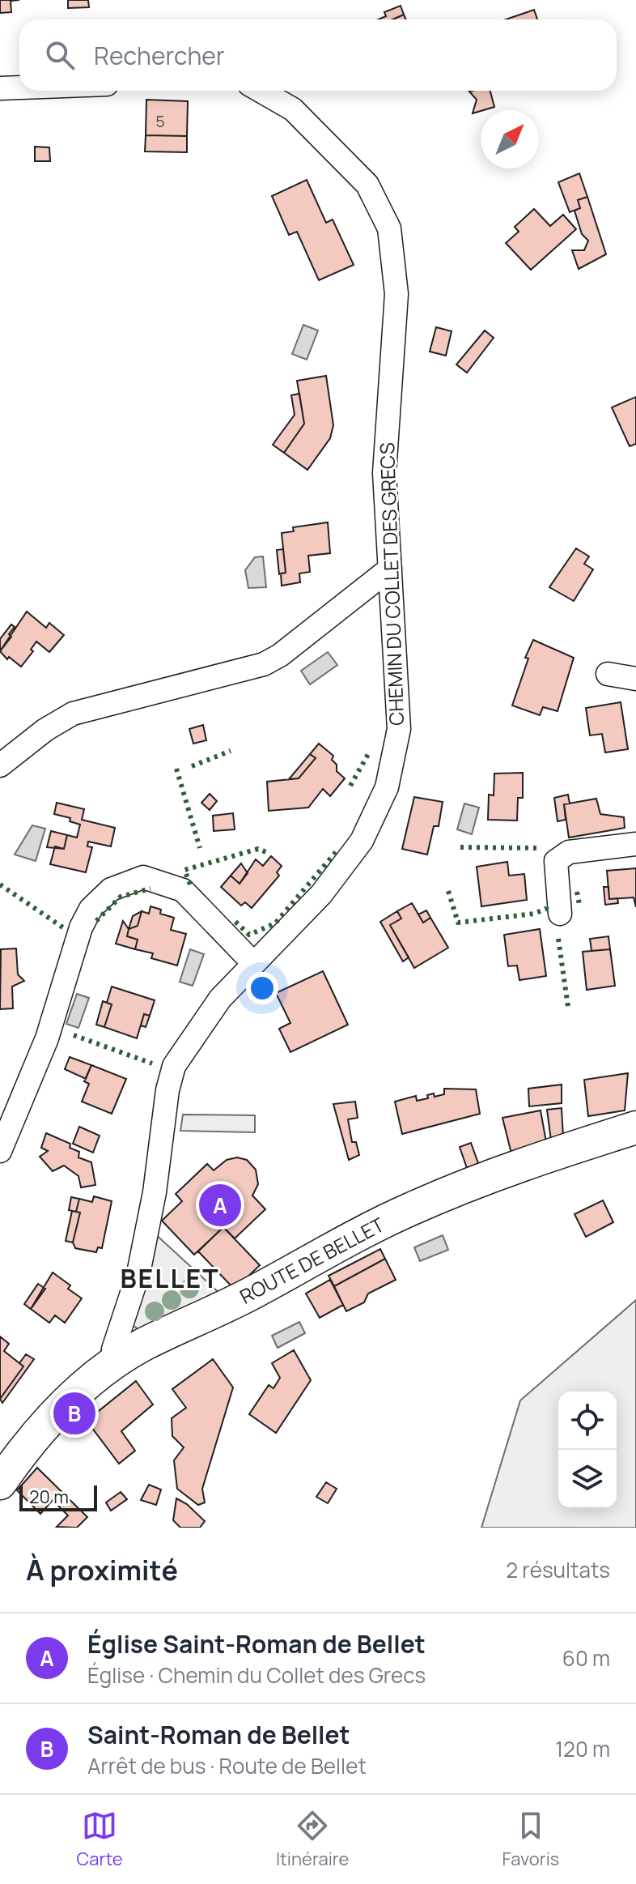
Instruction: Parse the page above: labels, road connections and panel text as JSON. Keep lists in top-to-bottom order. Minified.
{"streets":{"main road":["ROUTE DE BELLET"],"street":["CHEMIN DU COLLET DES GRECS"]},"crossings":[["CHEMIN DU COLLET DES GRECS","ROUTE DE BELLET"]],"districts":["BELLET"],"house_numbers":["5"],"scale_bar":"20 m","north":"top right","page":{"search":"Rechercher","pins":["A","B"],"scale":"20 m","heading":["À proximité","2 résultats"],"list":[{"mark":"A","name":"Église Saint-Roman de Bellet","note":"Église · Chemin du Collet des Grecs","value":"60 m"},{"mark":"B","name":"Saint-Roman de Bellet","note":"Arrêt de bus · Route de Bellet","value":"120 m"}],"nav":["Carte","Itinéraire","Favoris"]}}
